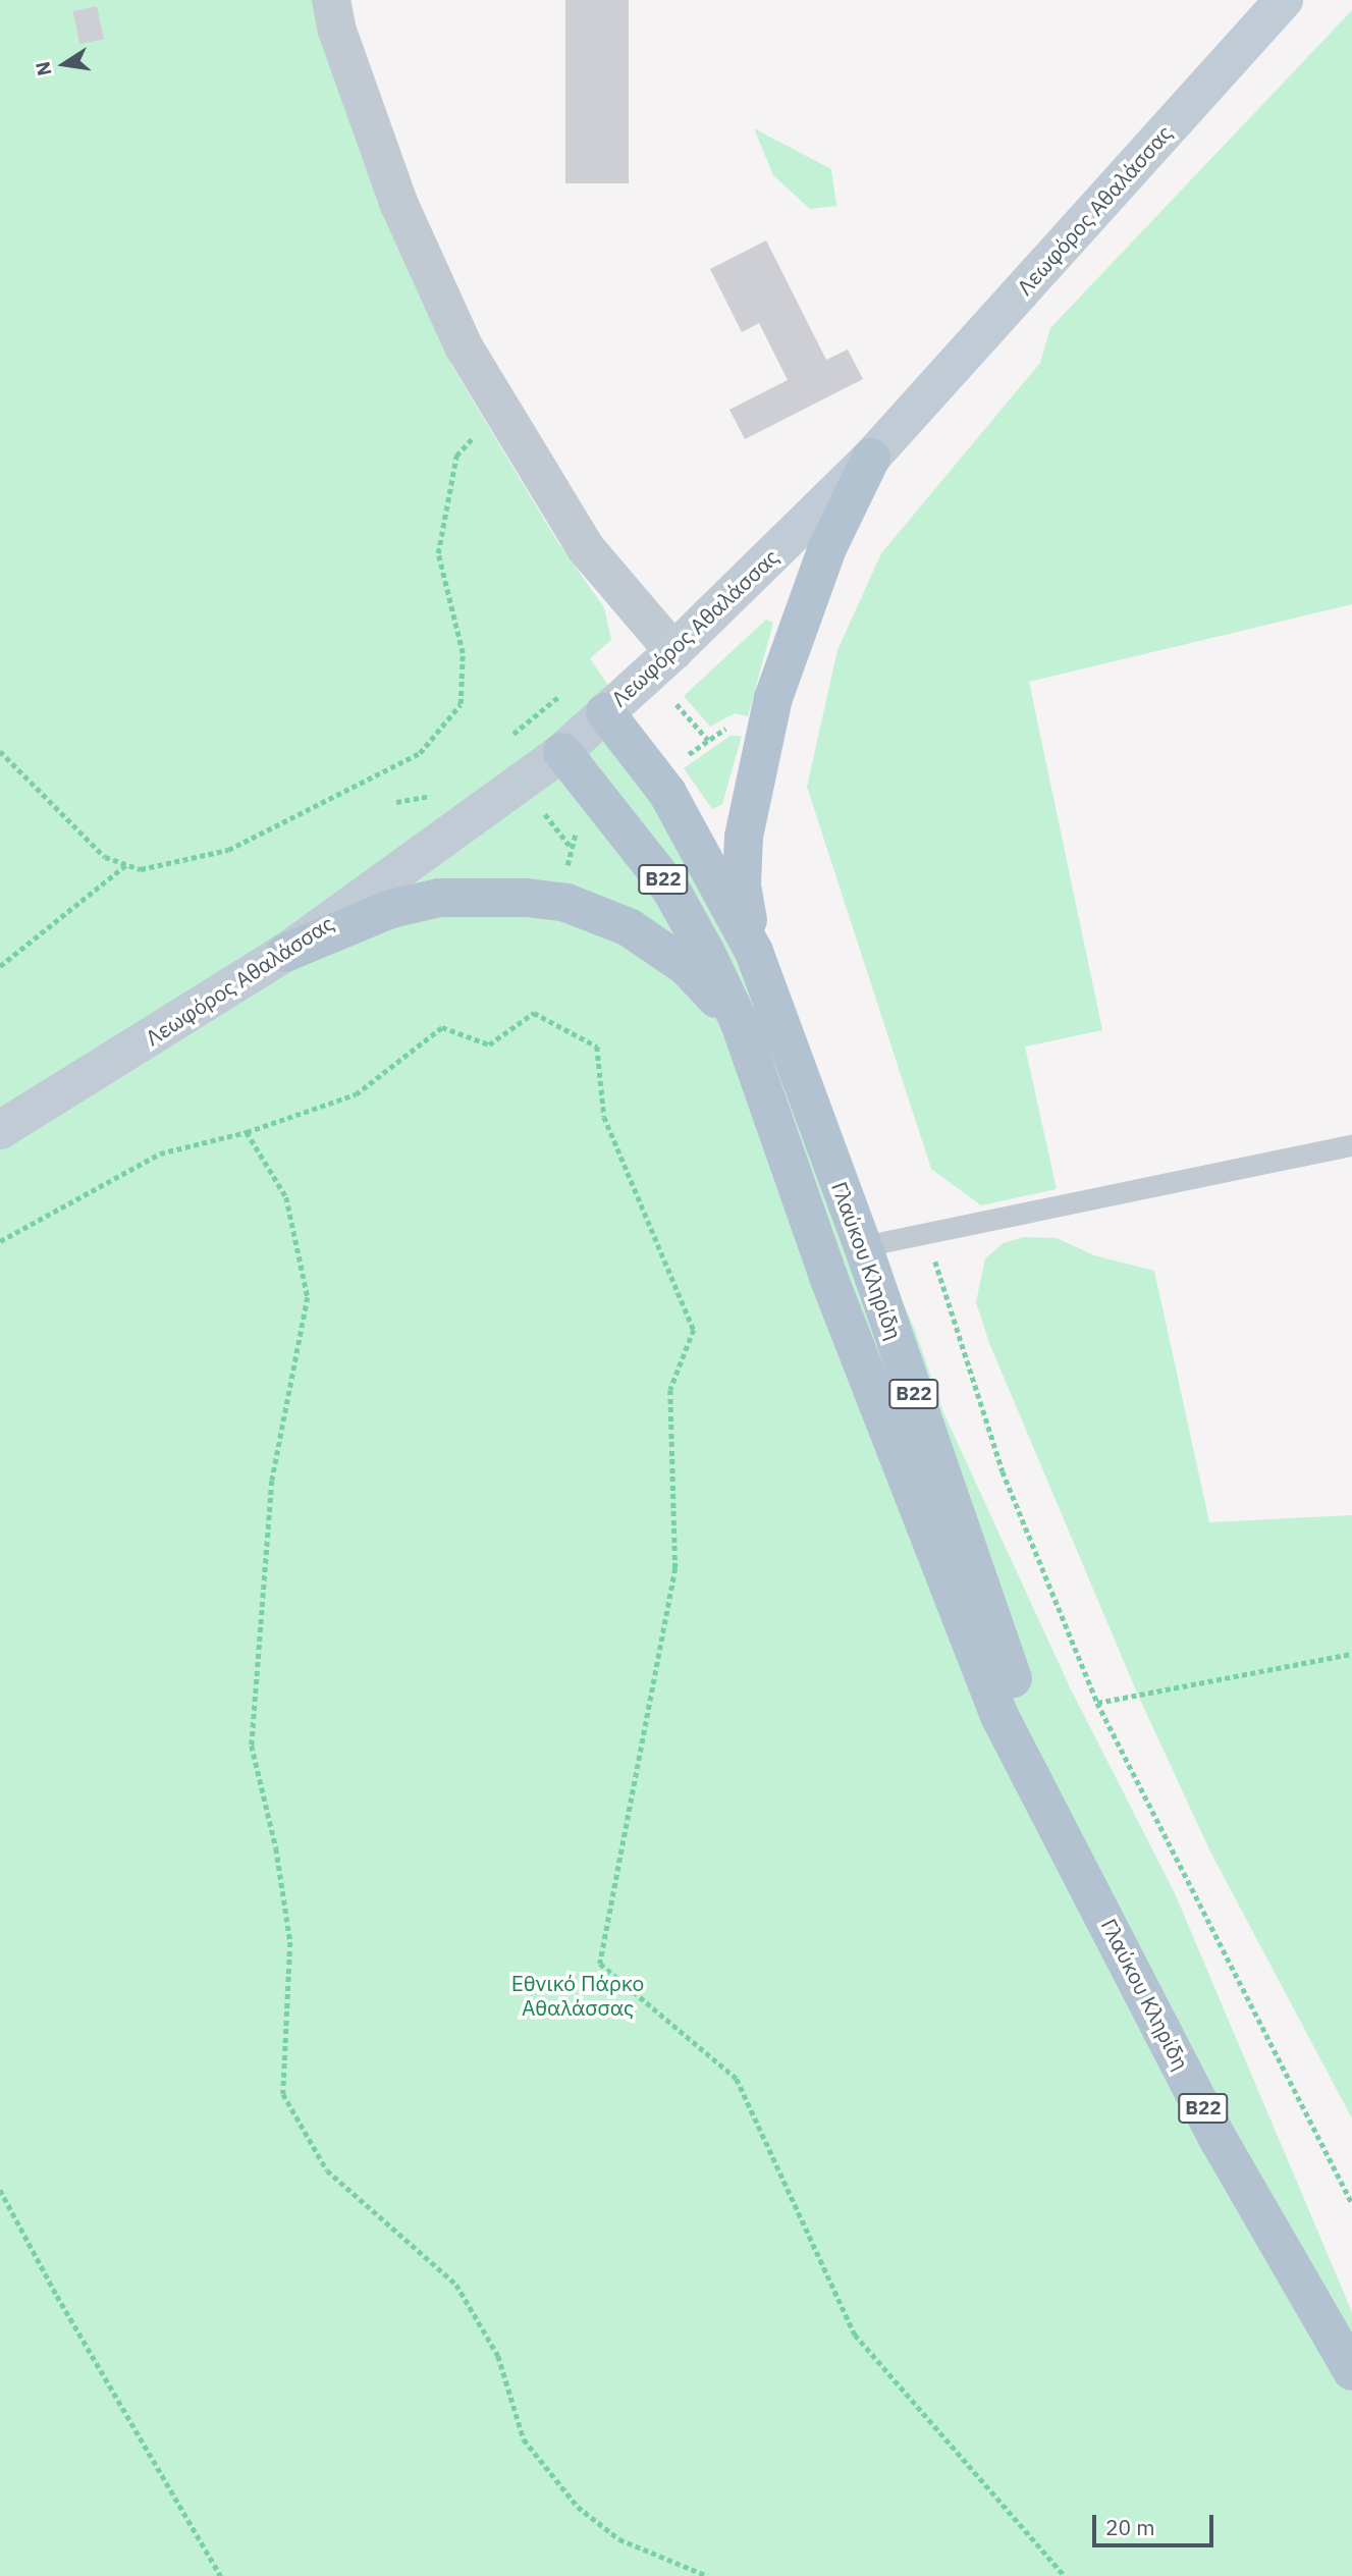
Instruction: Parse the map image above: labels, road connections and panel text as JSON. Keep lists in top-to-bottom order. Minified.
{"streets":{"main road":["Λεωφόρος Αθαλάσσας","B22","Γλαύκου Κληρίδη"]},"crossings":[["Λεωφόρος Αθαλάσσας","Γλαύκου Κληρίδη"]],"parks":["Εθνικό Πάρκο Αθαλάσσας"],"scale_bar":"20 m","north":"left"}
